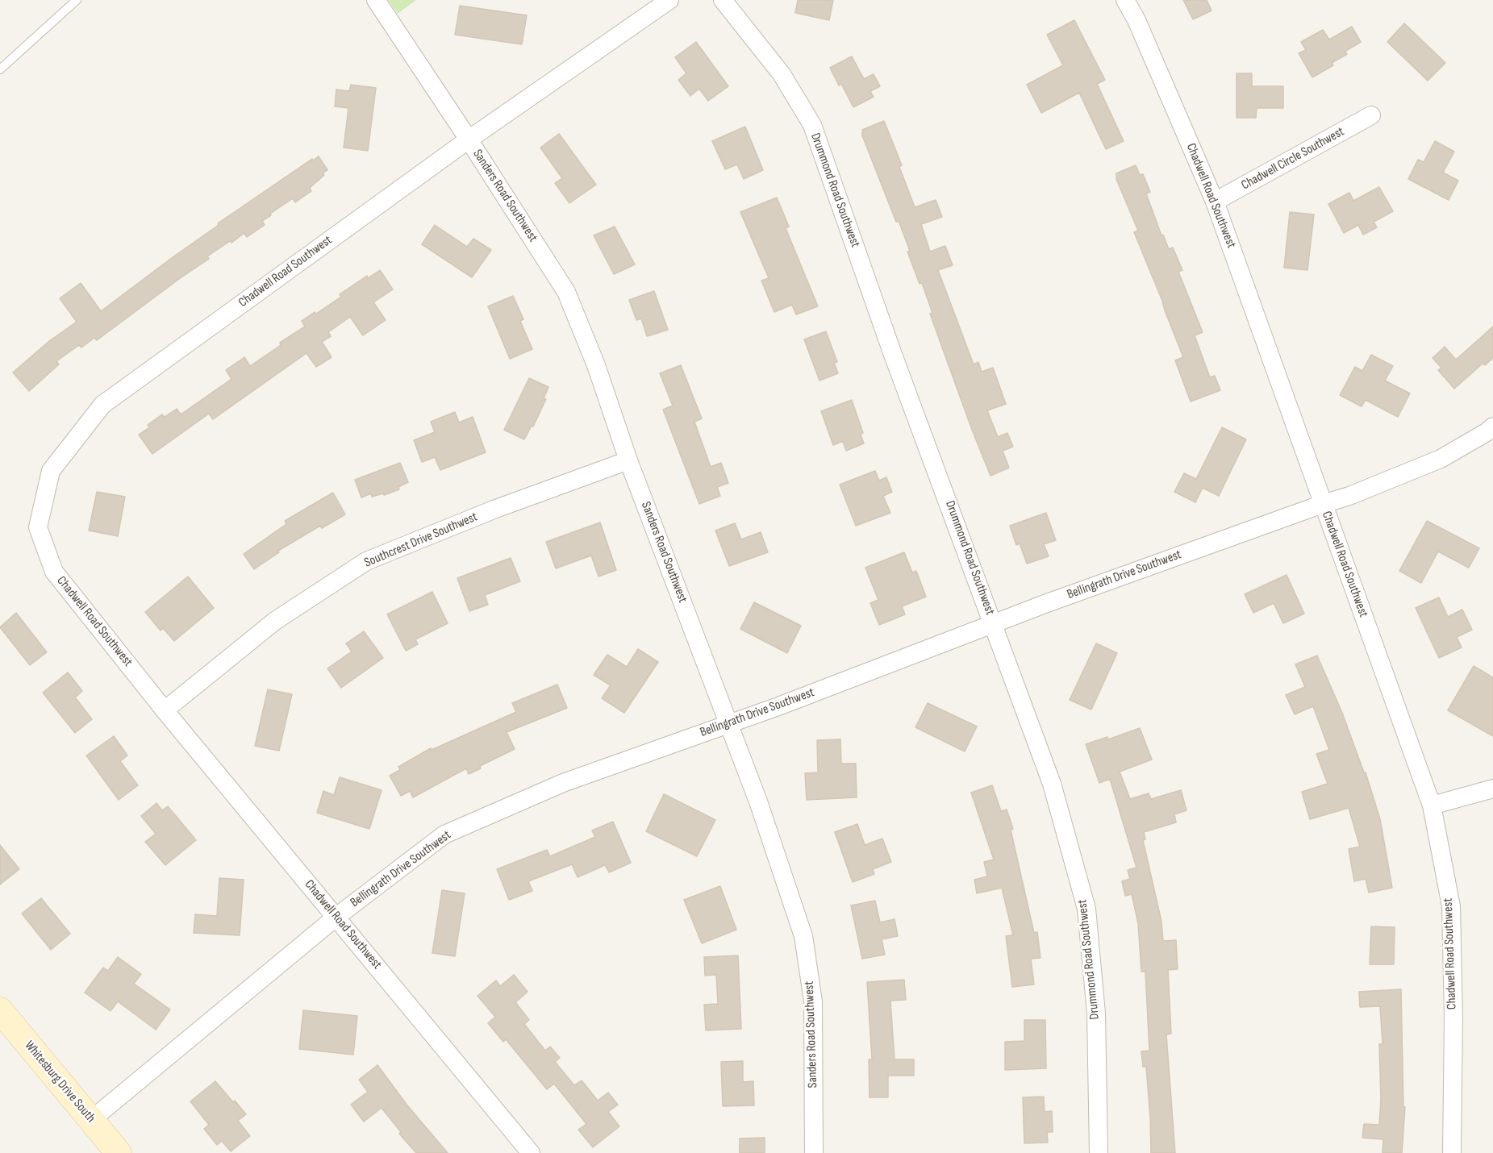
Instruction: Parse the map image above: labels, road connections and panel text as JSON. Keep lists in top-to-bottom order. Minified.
{"streets":{"main road":["Whitesburg Drive South"],"street":["Chadwell Circle Southwest","Drummond Road Southwest","Sanders Road Southwest","Chadwell Road Southwest","Southcrest Drive Southwest","Bellingrath Drive Southwest"]},"crossings":[["Chadwell Circle Southwest","Chadwell Road Southwest"],["Drummond Road Southwest","Bellingrath Drive Southwest"],["Sanders Road Southwest","Chadwell Road Southwest"],["Sanders Road Southwest","Southcrest Drive Southwest"],["Sanders Road Southwest","Bellingrath Drive Southwest"],["Chadwell Road Southwest","Southcrest Drive Southwest"],["Chadwell Road Southwest","Bellingrath Drive Southwest"],["Bellingrath Drive Southwest","Whitesburg Drive South"]]}
